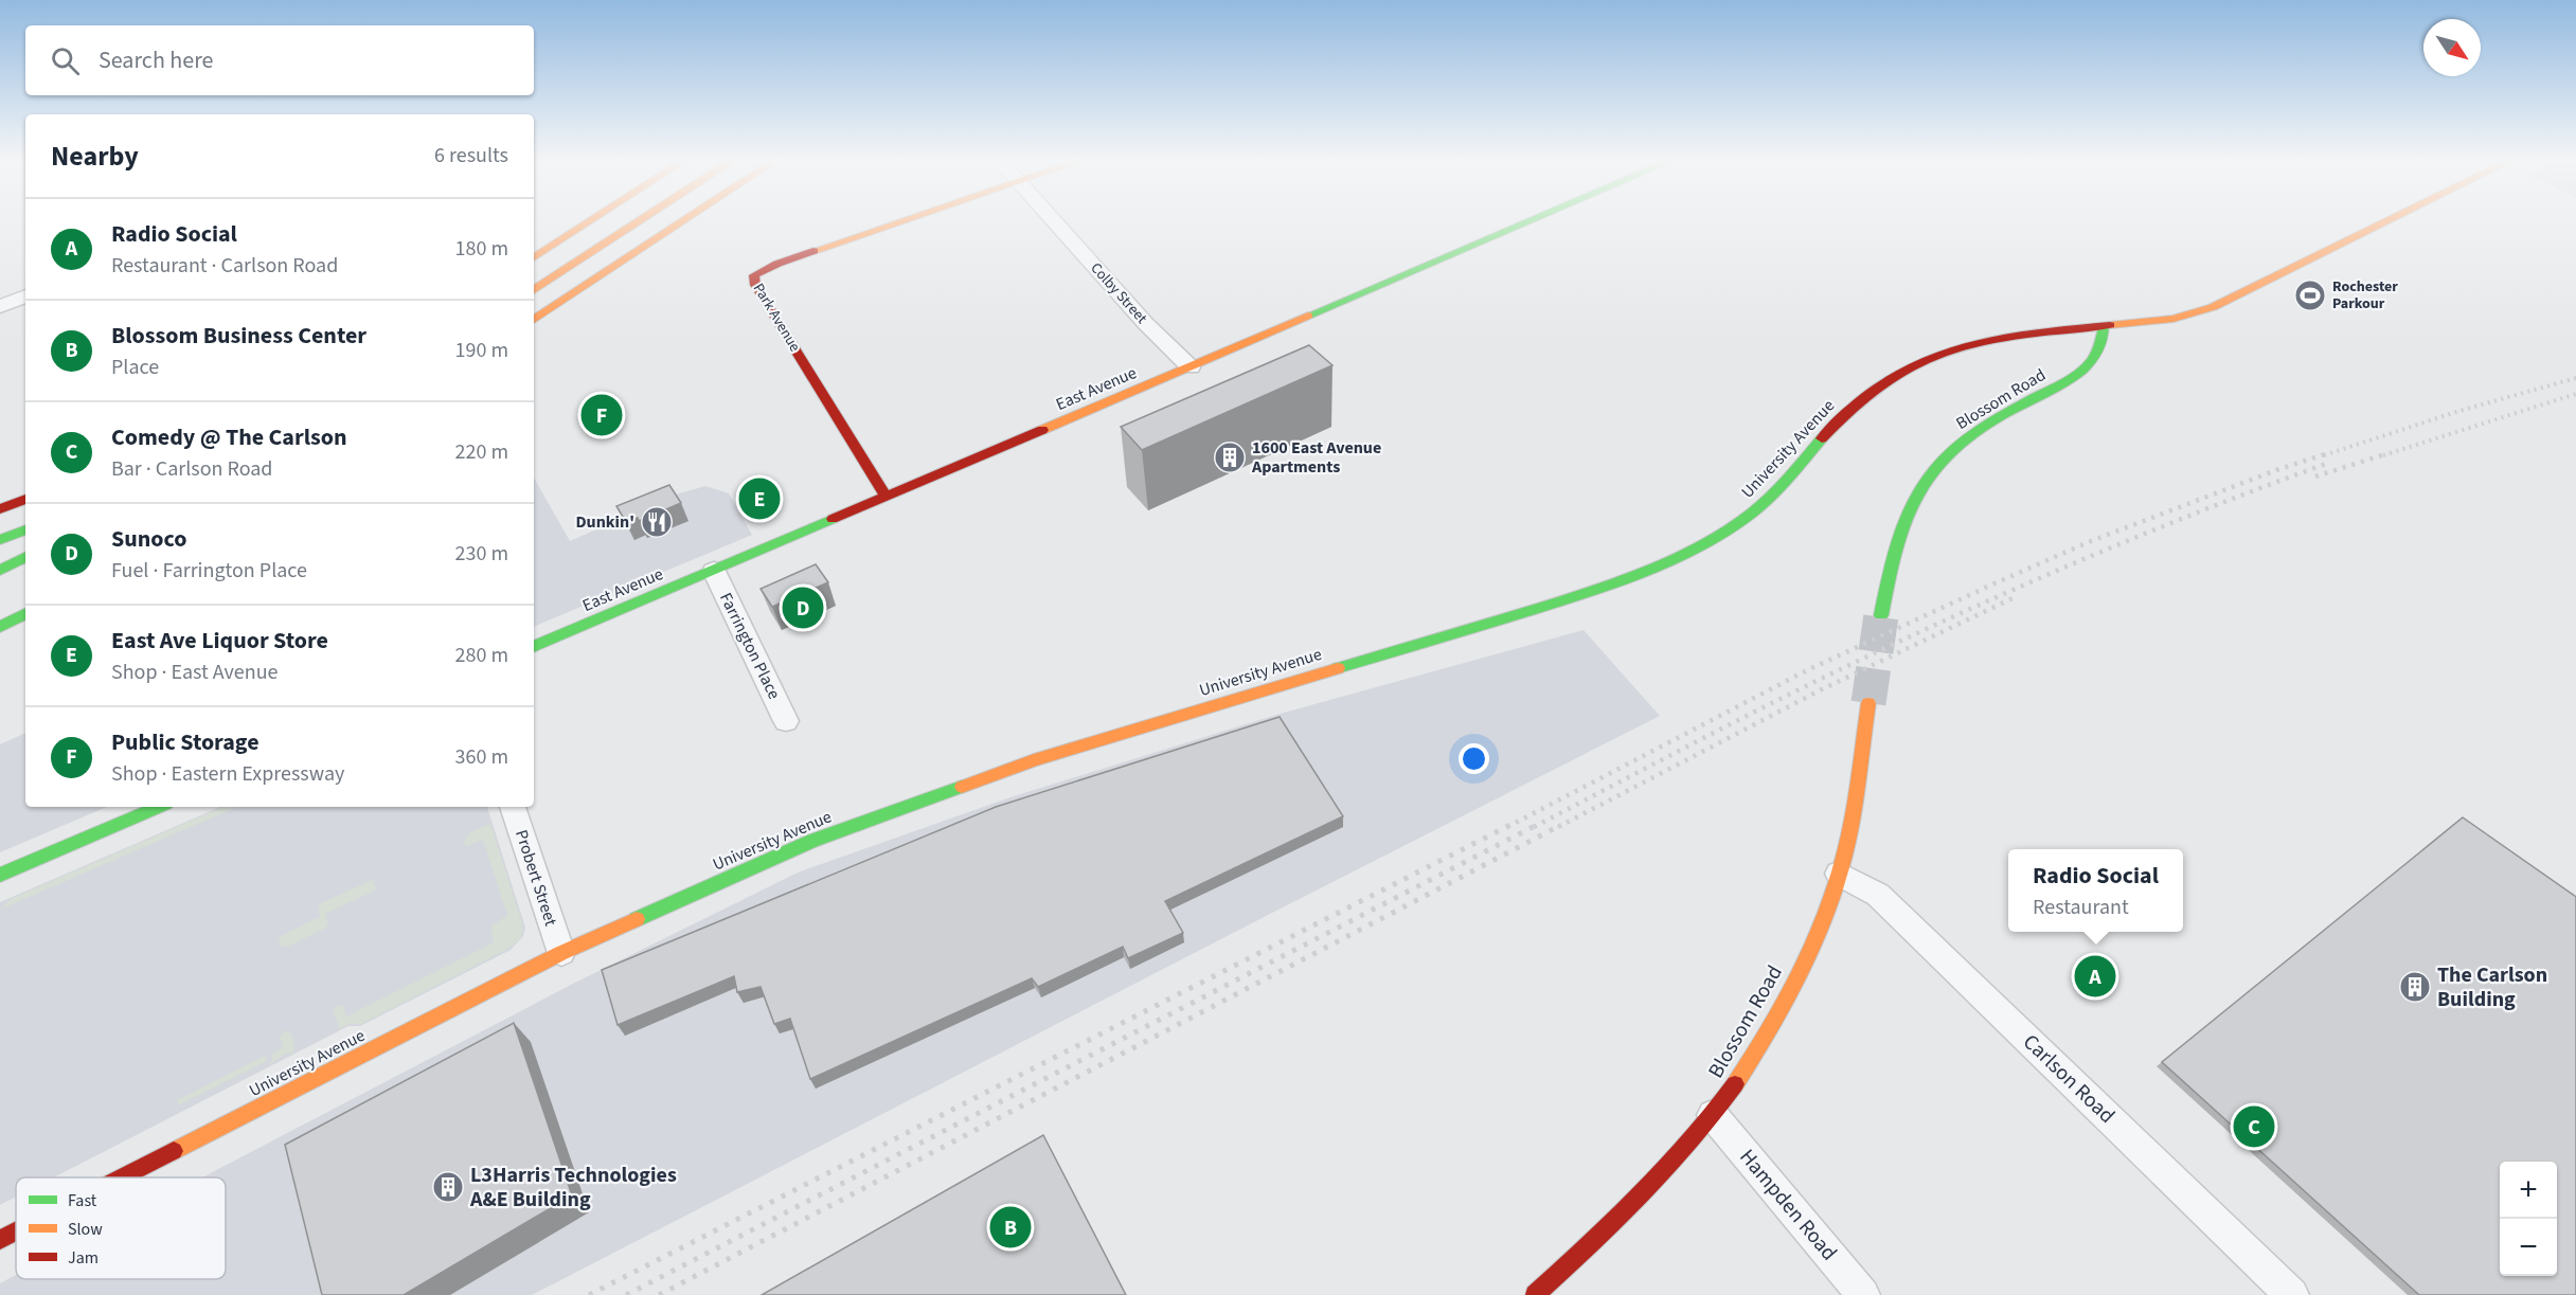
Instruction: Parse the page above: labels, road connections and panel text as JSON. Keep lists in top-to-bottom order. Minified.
{"streets":{"main road":["Park Avenue","East Avenue","Blossom Road","University Avenue"],"street":["Colby Street","Farrington Place","Probert Street","Carlson Road","Hampden Road"]},"crossings":[["Colby Street","East Avenue"],["Park Avenue","East Avenue"],["East Avenue","Farrington Place"],["Blossom Road","University Avenue"],["Blossom Road","Carlson Road"],["Blossom Road","Hampden Road"],["University Avenue","Probert Street"]],"places":{"sports":["Rochester Parkour"],"building":["1600 East Avenue Apartments","The Carlson Building","L3Harris Technologies A&E Building"],"restaurant":["Dunkin'"]},"legend":["Fast","Slow","Jam"],"north":"bottom right","page":{"search":"Search here","heading":["Nearby","6 results"],"list":[{"mark":"A","name":"Radio Social","note":"Restaurant · Carlson Road","value":"180 m"},{"mark":"B","name":"Blossom Business Center","note":"Place","value":"190 m"},{"mark":"C","name":"Comedy @ The Carlson","note":"Bar · Carlson Road","value":"220 m"},{"mark":"D","name":"Sunoco","note":"Fuel · Farrington Place","value":"230 m"},{"mark":"E","name":"East Ave Liquor Store","note":"Shop · East Avenue","value":"280 m"},{"mark":"F","name":"Public Storage","note":"Shop · Eastern Expressway","value":"360 m"}],"pins":["F","E","D","A","C","B"],"popup":["Radio Social","Restaurant"],"map_buttons":["+","−"]}}
